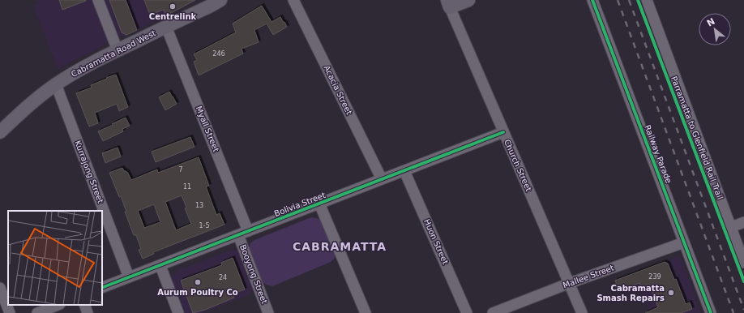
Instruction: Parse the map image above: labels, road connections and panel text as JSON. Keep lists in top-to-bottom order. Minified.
{"streets":{"main road":["Cabramatta Road West"],"street":["Acacia Street","Myall Street","Railway Parade","Church Street","Kurrajong Street","Bolivia Street","Huon Street","Booyong Street","Mallee Street"],"cycle path":["Parramatta to Glenfield Rail Trail"]},"crossings":[["Cabramatta Road West","Myall Street"],["Cabramatta Road West","Kurrajong Street"],["Acacia Street","Bolivia Street"],["Myall Street","Bolivia Street"],["Myall Street","Booyong Street"],["Railway Parade","Mallee Street"],["Church Street","Bolivia Street"],["Church Street","Mallee Street"],["Kurrajong Street","Bolivia Street"],["Bolivia Street","Huon Street"],["Bolivia Street","Booyong Street"]],"districts":["CABRAMATTA"],"places":["Centrelink","Aurum Poultry Co","Cabramatta Smash Repairs"],"house_numbers":["246","7","11","13","1-5","239","24"],"north":"top left"}
